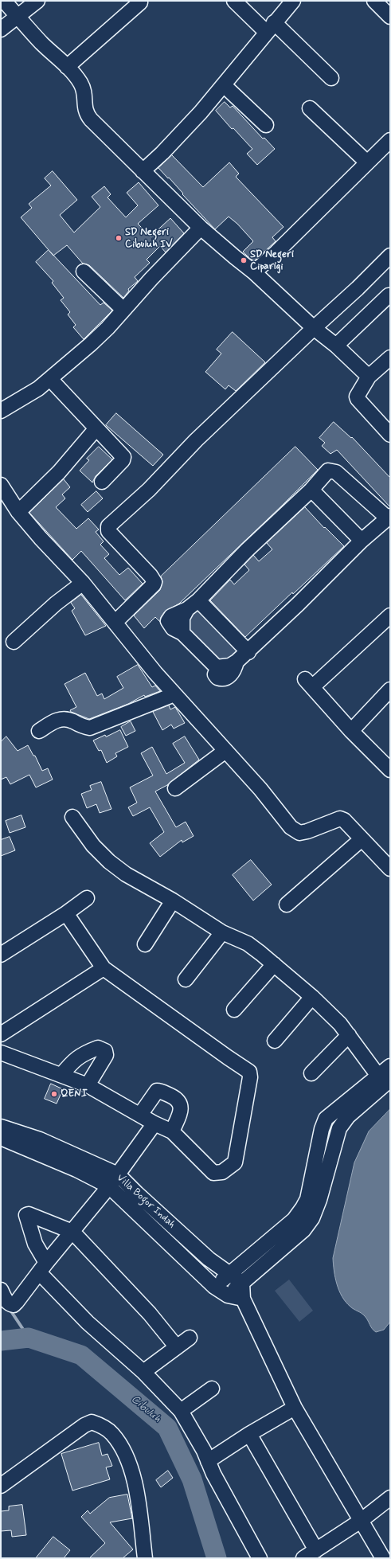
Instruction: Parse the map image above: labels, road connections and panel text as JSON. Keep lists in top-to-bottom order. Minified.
{"streets":{"street":["Villa Bogor Indah"]},"water":["Cibuluh"],"places":["SD Negeri Cibuluh IV","SD Negeri Ciparigi","QENI"]}
